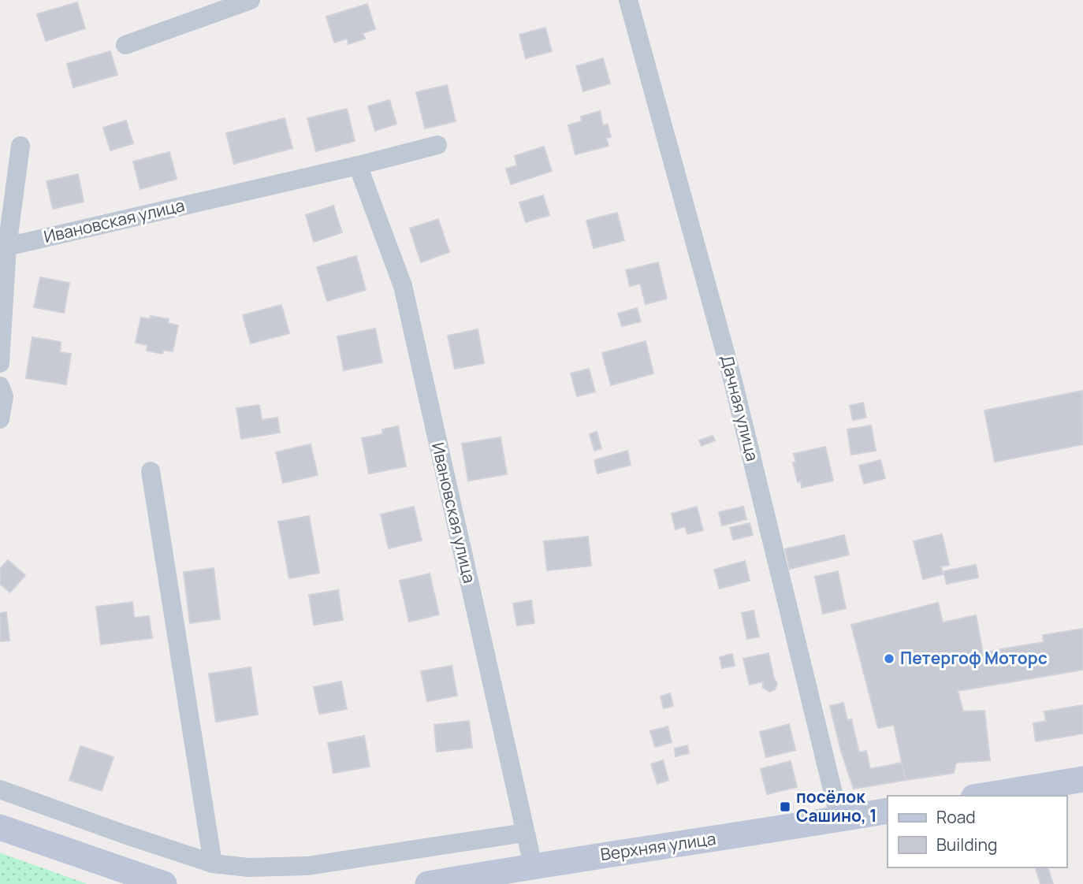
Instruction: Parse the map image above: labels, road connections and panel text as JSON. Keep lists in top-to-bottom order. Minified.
{"streets":{"street":["Ивановская улица","Дачная улица","Верхняя улица"]},"crossings":[["Ивановская улица","Верхняя улица"],["Дачная улица","Верхняя улица"]],"places":{"other":["Петергоф Моторс"],"transit":["посёлок Сашино, 1"]},"legend":["Road","Building"]}
